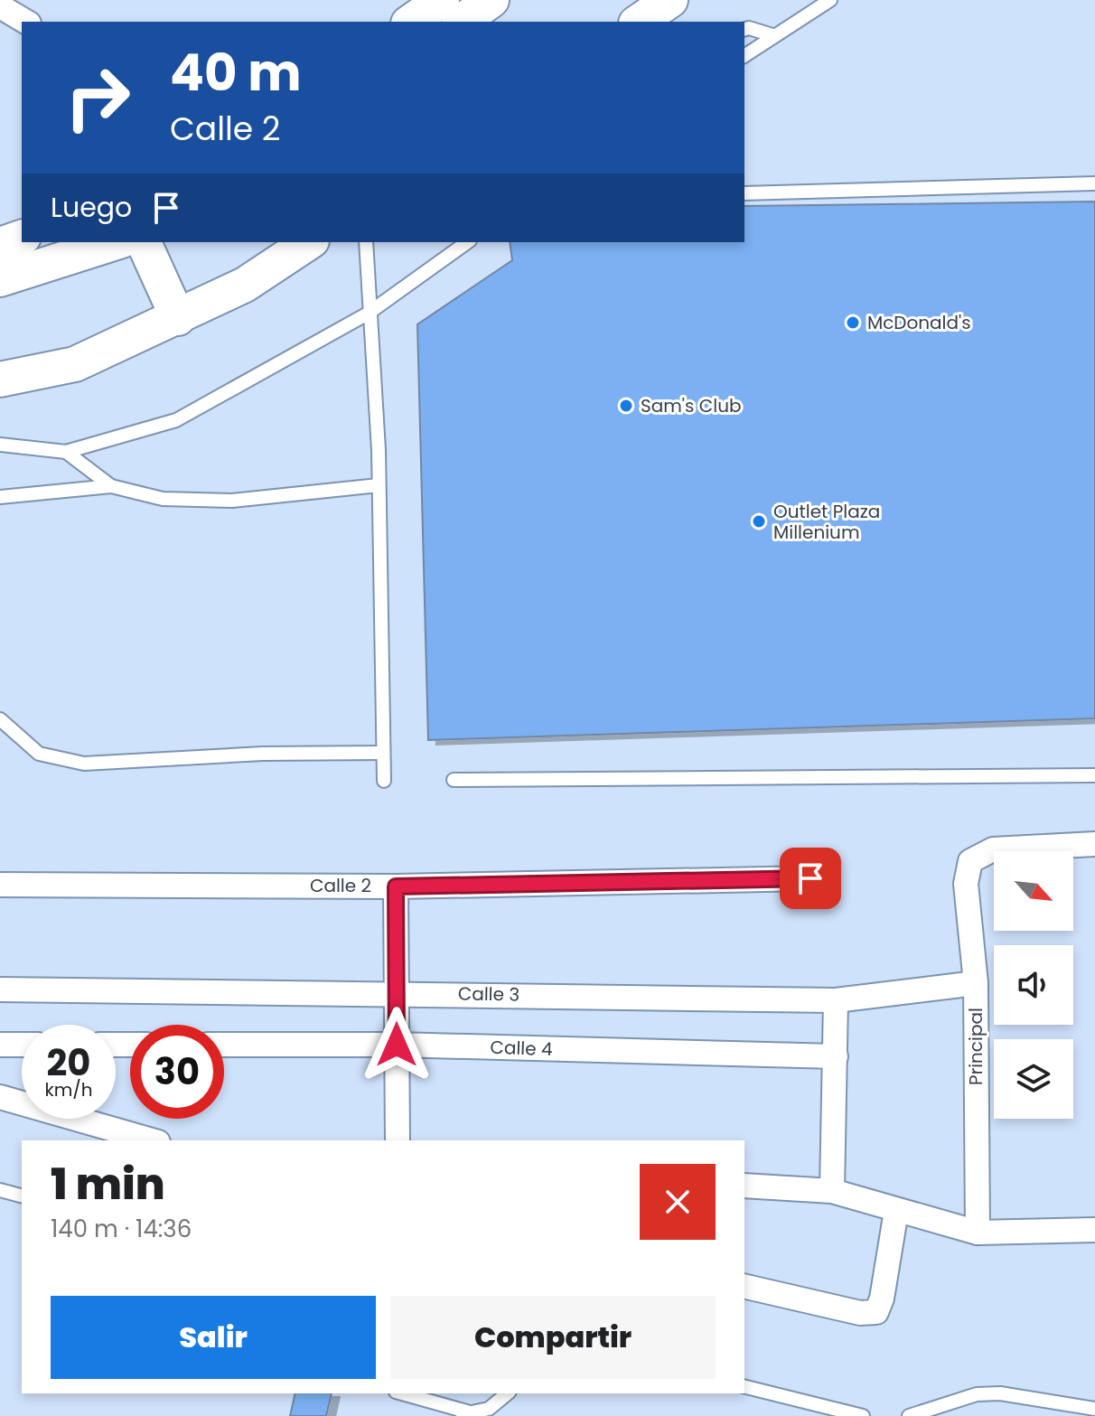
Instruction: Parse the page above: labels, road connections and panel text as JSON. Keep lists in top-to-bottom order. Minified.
{"streets":{"street":["Calle 2","Calle 3","Principal","Calle 4"]},"crossings":[["Calle 3","Principal"]],"places":["McDonald's","Sam's Club","Outlet Plaza Millenium"],"north":"bottom right","page":{"turn":["40 m","Calle 2"],"then":"Luego","speed":"20 km/h","limit":"30","heading":["1 min","140 m · 14:36"],"buttons":["Salir","Compartir"]}}
